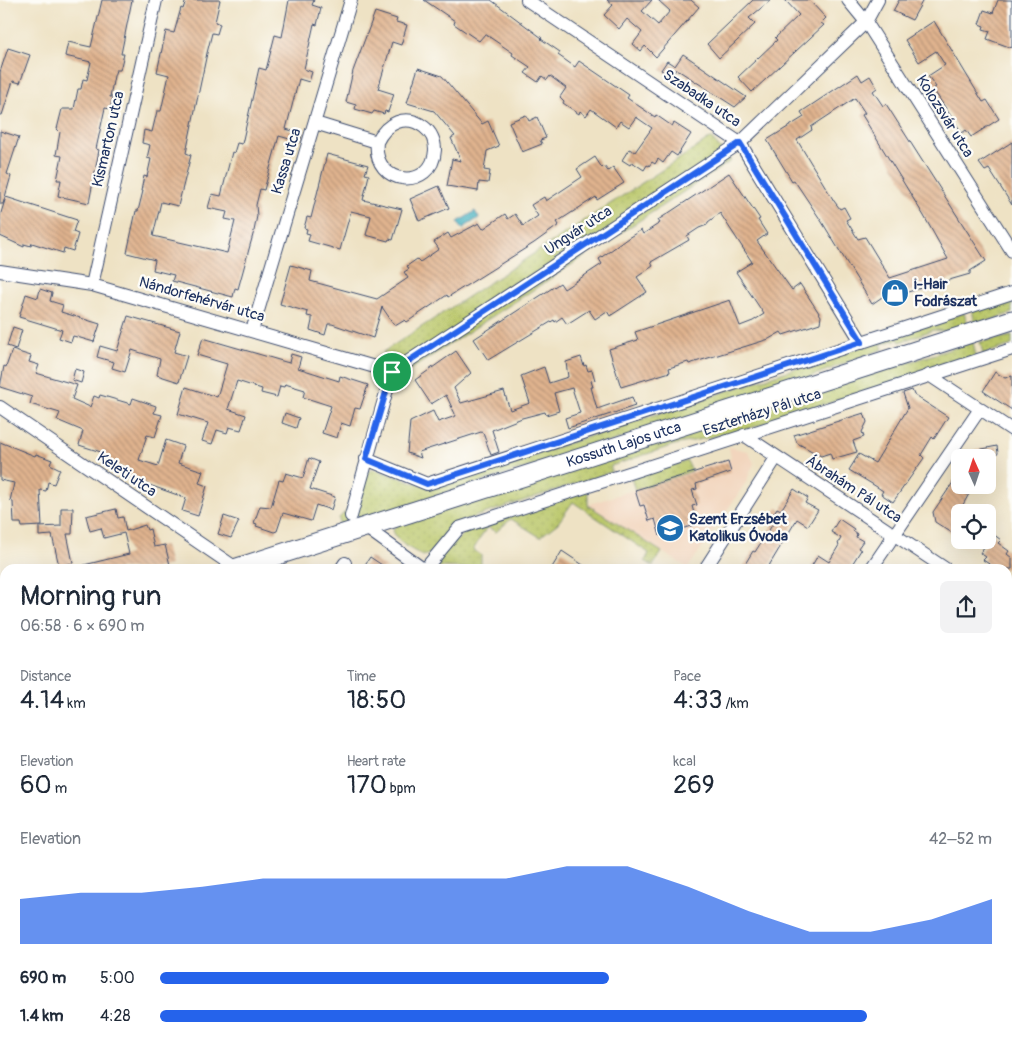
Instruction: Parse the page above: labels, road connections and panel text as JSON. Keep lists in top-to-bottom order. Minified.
{"streets":{"street":["Szabadka utca","Kolozsvár utca","Kismarton utca","Kassa utca","Ungvár utca","Nándorfehérvár utca","Eszterházy Pál utca","Kossuth Lajos utca","Keleti utca","Ábrahám Pál utca"]},"crossings":[["Szabadka utca","Ungvár utca"],["Szabadka utca","Kossuth Lajos utca"],["Kolozsvár utca","Ungvár utca"],["Kismarton utca","Nándorfehérvár utca"],["Kassa utca","Nándorfehérvár utca"],["Ungvár utca","Nándorfehérvár utca"],["Eszterházy Pál utca","Ábrahám Pál utca"]],"places":{"shop":["i-Hair Fodrászat"],"school or university":["Szent Erzsébet Katolikus Óvoda"]},"north":"top","page":{"heading":["Morning run","06:58 · 6 × 690 m"],"stats":[["Distance","4.14 km"],["Time","18:50"],["Pace","4:33 /km"],["Elevation","60 m"],["Heart rate","170 bpm"],["kcal","269"]],"chart":["Elevation","42–52 m"],"list":[{"name":"690 m","note":"5:00"},{"name":"1.4 km","note":"4:28"}]}}
